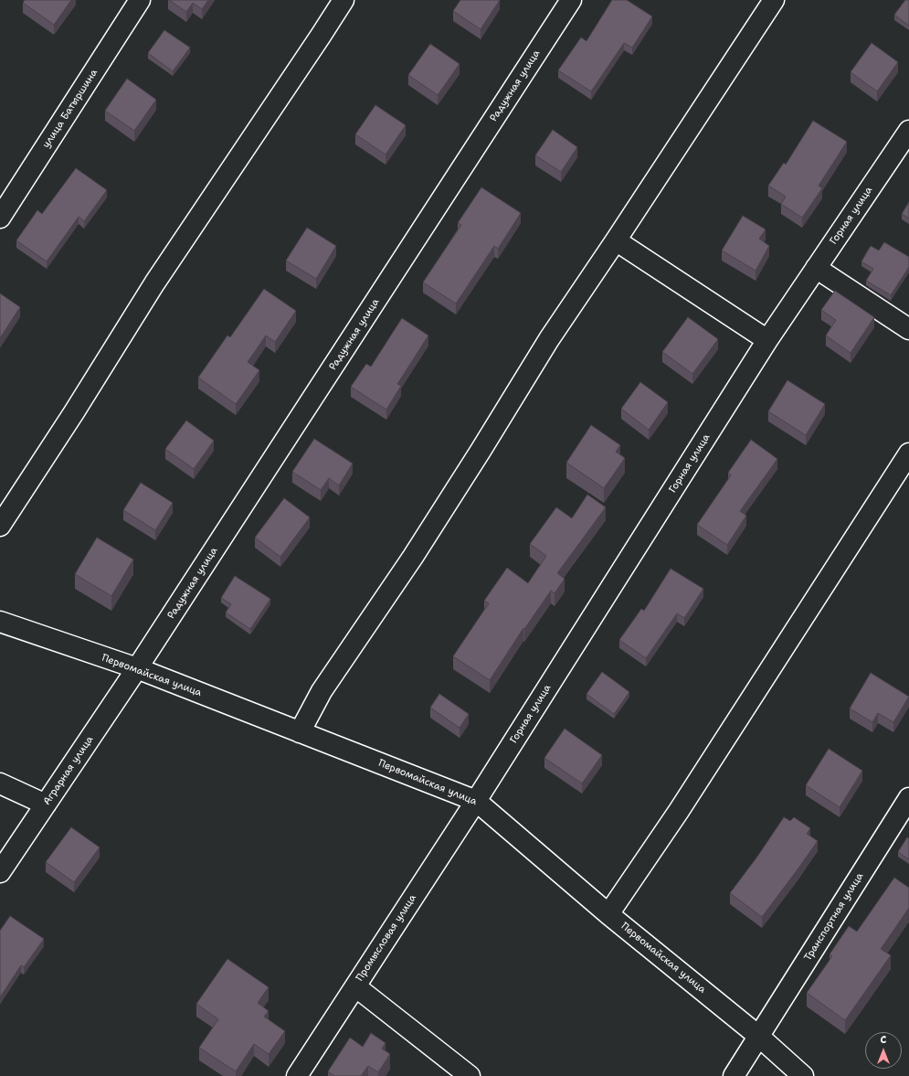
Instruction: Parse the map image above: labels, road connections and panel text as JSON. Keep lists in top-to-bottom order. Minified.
{"streets":{"street":["Радужная улица","улица Батыршина","Горная улица","Первомайская улица","Аграрная улица","Транспортная улица","Промысловая улица"]},"crossings":[["Радужная улица","Первомайская улица"],["Радужная улица","Аграрная улица"],["Горная улица","Первомайская улица"],["Горная улица","Промысловая улица"],["Первомайская улица","Аграрная улица"],["Первомайская улица","Транспортная улица"],["Первомайская улица","Промысловая улица"]],"north":"top"}
